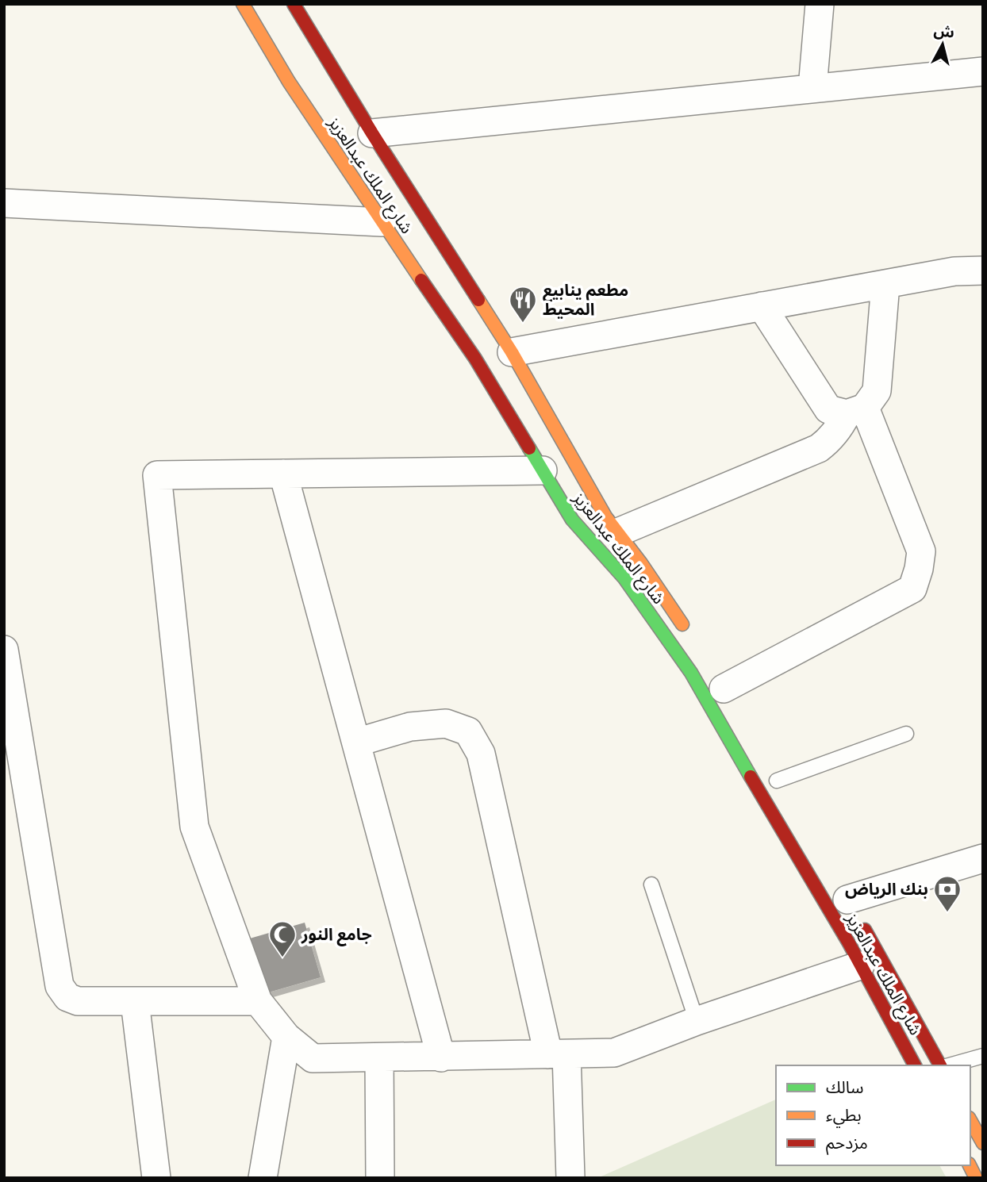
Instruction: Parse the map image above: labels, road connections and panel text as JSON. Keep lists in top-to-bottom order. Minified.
{"streets":{"street":["شارع الملك عبدالعزيز"]},"places":{"restaurant":["مطعم ينابيع المحيط"],"bank":["بنك الرياض"],"mosque":["جامع النور"]},"legend":["سالك","بطيء","مزدحم"],"north":"top"}
